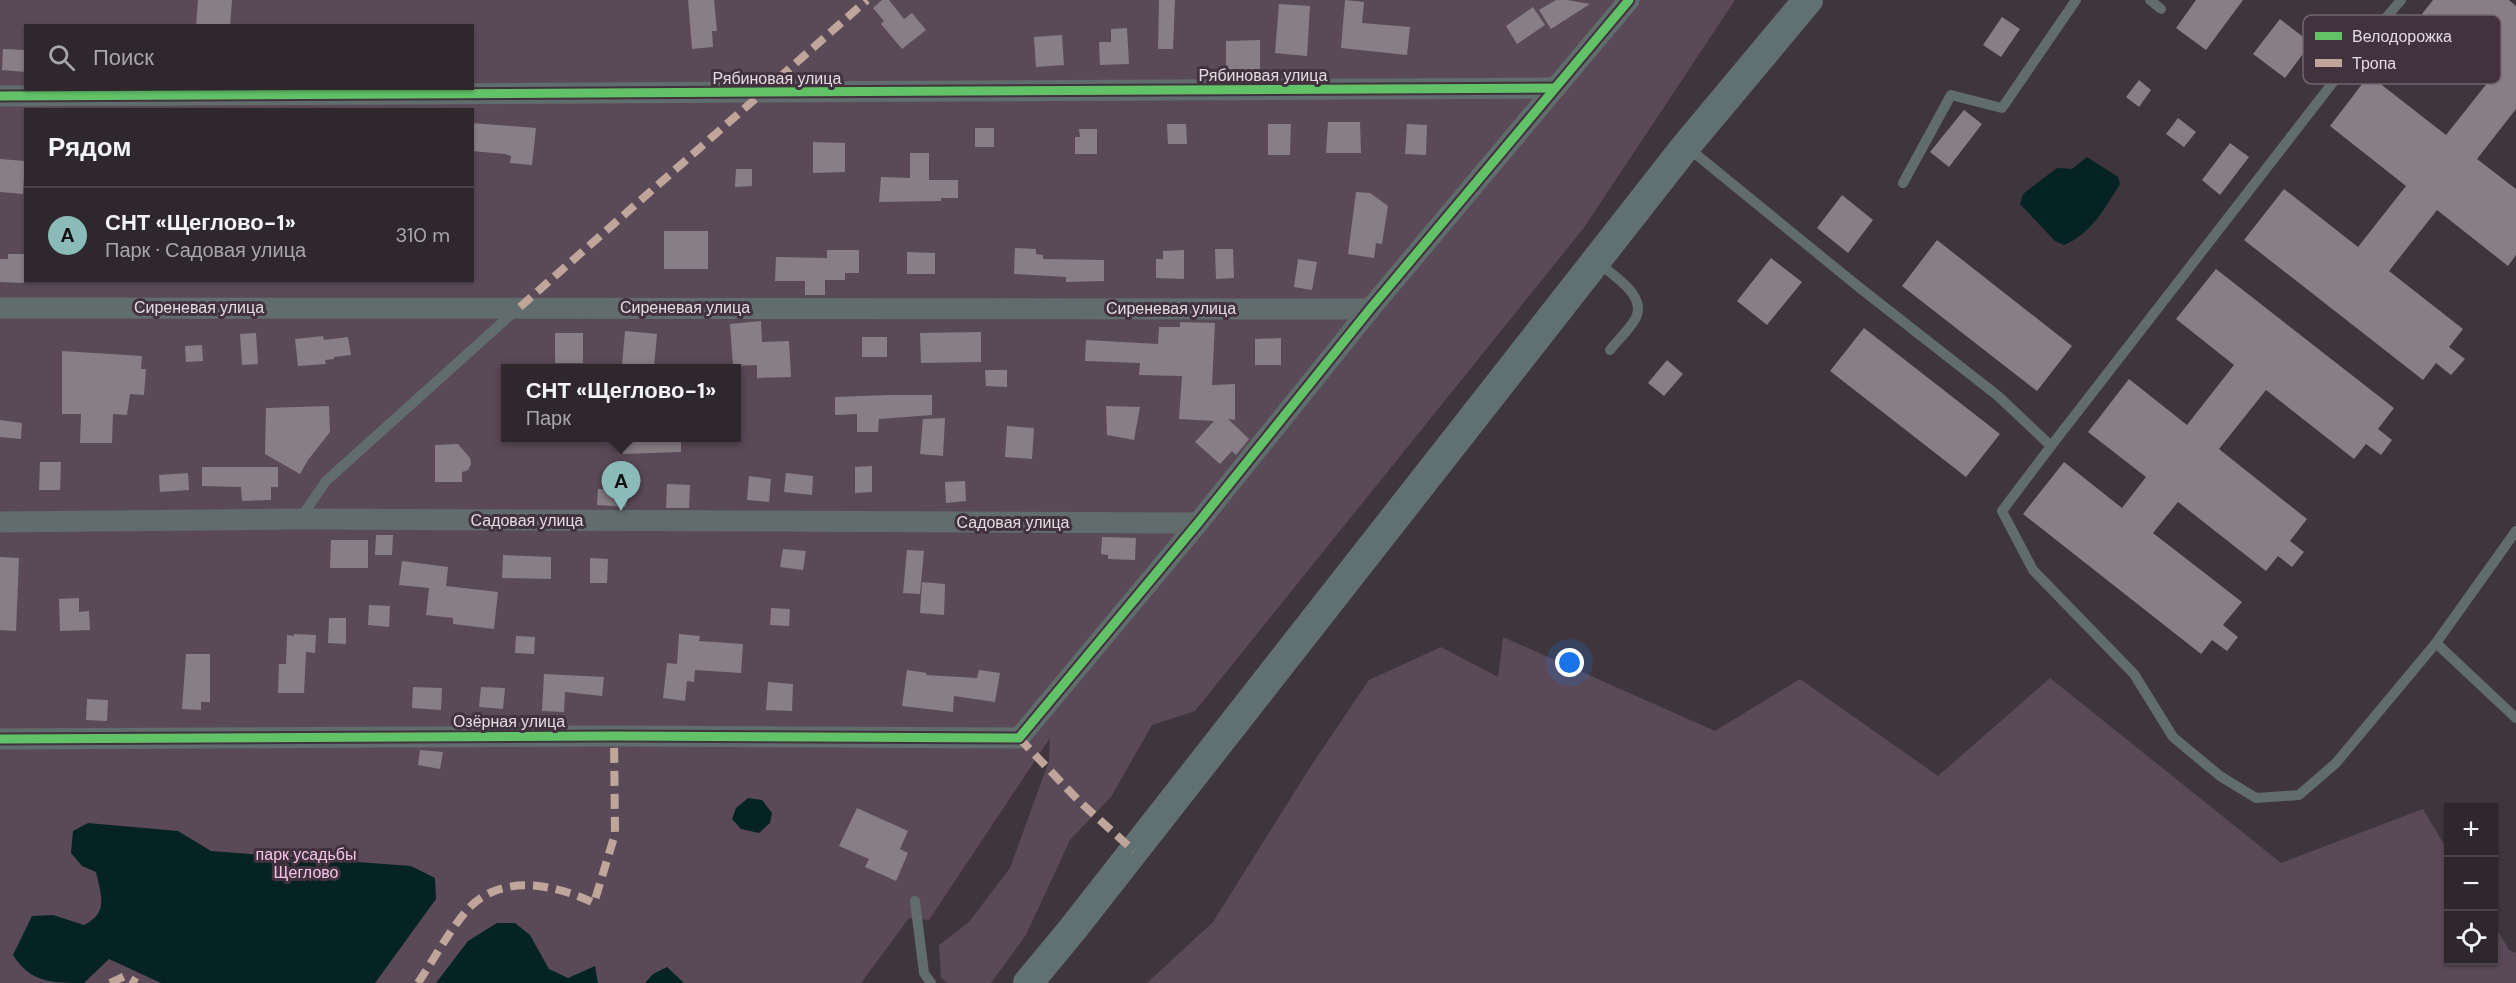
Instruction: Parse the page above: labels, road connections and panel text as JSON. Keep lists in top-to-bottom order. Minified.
{"streets":{"street":["Рябиновая улица","Сиреневая улица","Садовая улица","Озёрная улица"]},"crossings":[["Садовая улица","Озёрная улица"]],"parks":["парк усадьбы Щеглово"],"legend":["Велодорожка","Тропа"],"page":{"search":"Поиск","heading":"Рядом","list":[{"mark":"A","name":"СНТ «Щеглово-1»","note":"Парк · Садовая улица","value":"310 m"}],"popup":["СНТ «Щеглово-1»","Парк"],"pins":"A","map_buttons":["+","−"]}}
